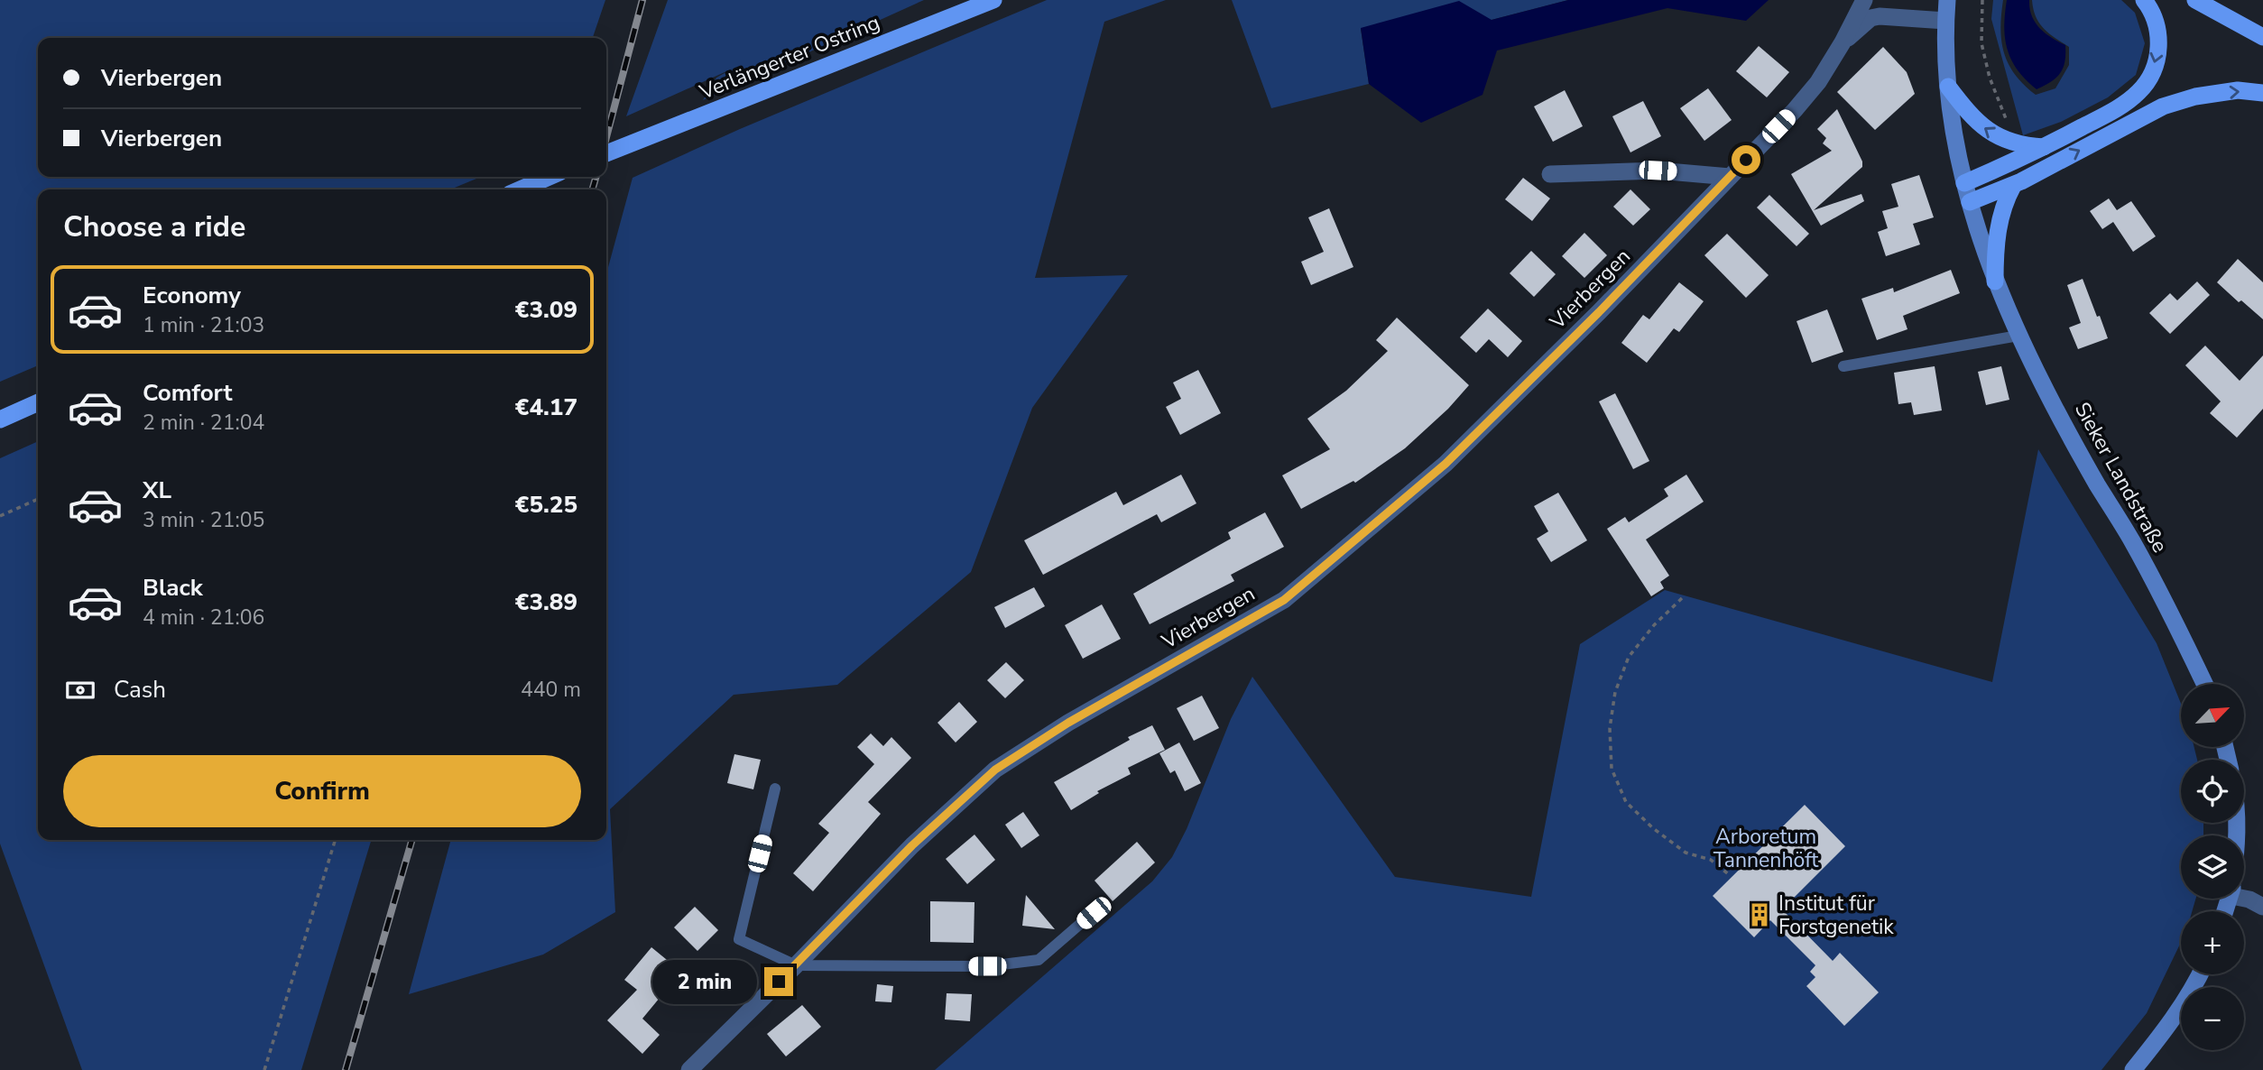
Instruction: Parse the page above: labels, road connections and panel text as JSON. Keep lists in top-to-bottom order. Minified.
{"streets":{"main road":["Verlängerter Ostring","Sieker Landstraße"],"street":["Vierbergen"]},"crossings":[["Vierbergen","Sieker Landstraße"]],"parks":["Arboretum Tannenhöft"],"places":{"building":["Institut für Forstgenetik"]},"north":"top right","page":{"banner":["Vierbergen","Vierbergen"],"heading":"Choose a ride","list":[{"name":"Economy","note":"1 min · 21:03","value":"€3.09"},{"name":"Comfort","note":"2 min · 21:04","value":"€4.17"},{"name":"XL","note":"3 min · 21:05","value":"€5.25"},{"name":"Black","note":"4 min · 21:06","value":"€3.89"}],"pay":["Cash","440 m"],"map_buttons":["+","−"],"buttons":"Confirm","bubble":"2 min"}}
